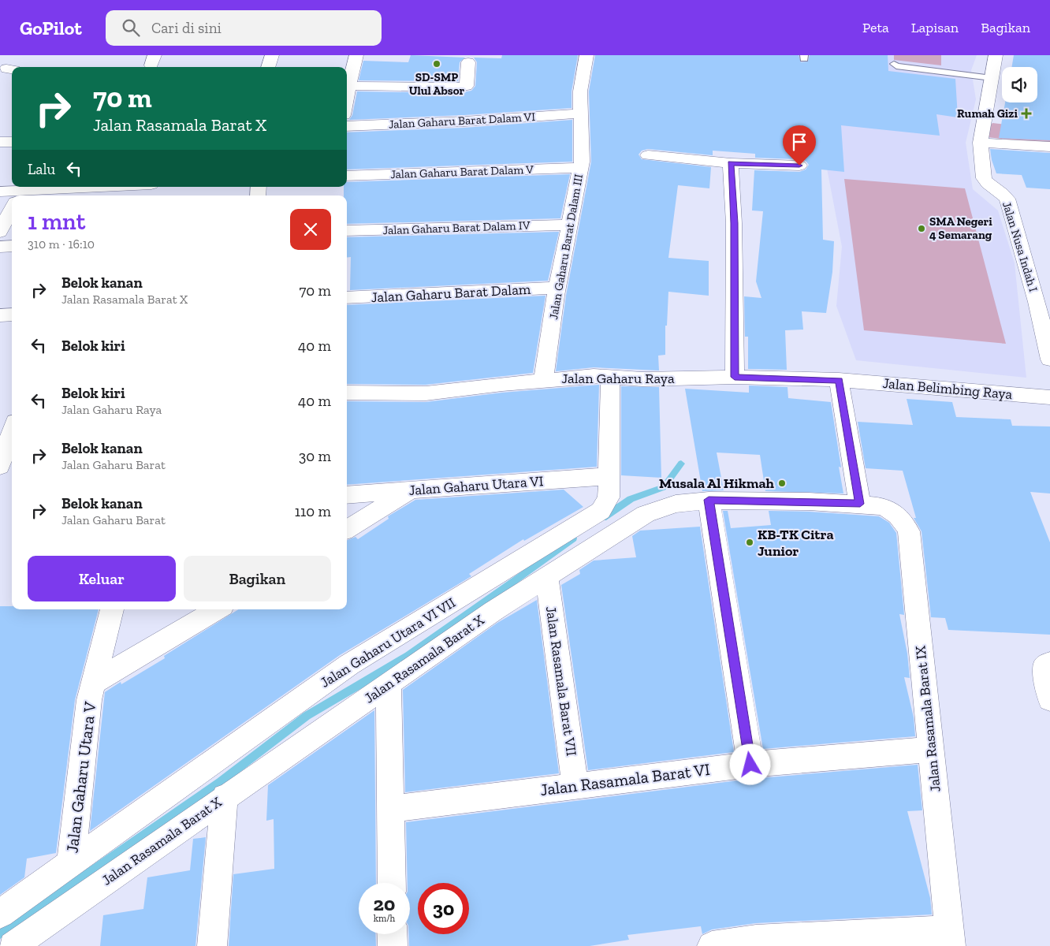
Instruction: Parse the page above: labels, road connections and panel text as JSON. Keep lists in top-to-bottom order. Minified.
{"streets":{"street":["Jalan Gaharu Barat Dalam VI","Jalan Gaharu Barat Dalam V","Jalan Gaharu Barat Dalam IV","Jalan Gaharu Barat Dalam III","Jalan Nusa Indah I","Jalan Gaharu Barat Dalam","Jalan Gaharu Raya","Jalan Belimbing Raya","Jalan Gaharu Utara VI","Jalan Gaharu Utara VI VII","Jalan Rasamala Barat X","Jalan Rasamala Barat VII","Jalan Rasamala Barat IX","Jalan Gaharu Utara V","Jalan Rasamala Barat VI"]},"crossings":[["Jalan Gaharu Barat Dalam VI","Jalan Gaharu Barat Dalam III"],["Jalan Gaharu Barat Dalam V","Jalan Gaharu Barat Dalam III"],["Jalan Gaharu Barat Dalam IV","Jalan Gaharu Barat Dalam III"],["Jalan Gaharu Barat Dalam III","Jalan Gaharu Barat Dalam"],["Jalan Gaharu Barat Dalam III","Jalan Gaharu Raya"],["Jalan Gaharu Raya","Jalan Belimbing Raya"],["Jalan Gaharu Raya","Jalan Gaharu Utara VI VII"],["Jalan Gaharu Utara VI","Jalan Gaharu Utara VI VII"],["Jalan Gaharu Utara VI VII","Jalan Gaharu Utara V"],["Jalan Rasamala Barat X","Jalan Rasamala Barat VII"],["Jalan Rasamala Barat X","Jalan Rasamala Barat IX"],["Jalan Rasamala Barat VII","Jalan Rasamala Barat VI"],["Jalan Rasamala Barat IX","Jalan Rasamala Barat VI"]],"places":{"other":["SD-SMP Ulul Absor","SMA Negeri 4 Semarang","Musala Al Hikmah","KB-TK Citra Junior"],"health":["Rumah Gizi"]},"page":{"header":"GoPilot","search":"Cari di sini","nav":["Peta","Lapisan","Bagikan"],"turn":["70 m","Jalan Rasamala Barat X"],"then":"Lalu","heading":["1 mnt","310 m · 16:10"],"list":[{"name":"Belok kanan","note":"Jalan Rasamala Barat X","value":"70 m"},{"name":"Belok kiri","value":"40 m"},{"name":"Belok kiri","note":"Jalan Gaharu Raya","value":"40 m"},{"name":"Belok kanan","note":"Jalan Gaharu Barat","value":"30 m"},{"name":"Belok kanan","note":"Jalan Gaharu Barat","value":"110 m"}],"buttons":["Keluar","Bagikan"],"speed":"20 km/h","limit":"30"}}
